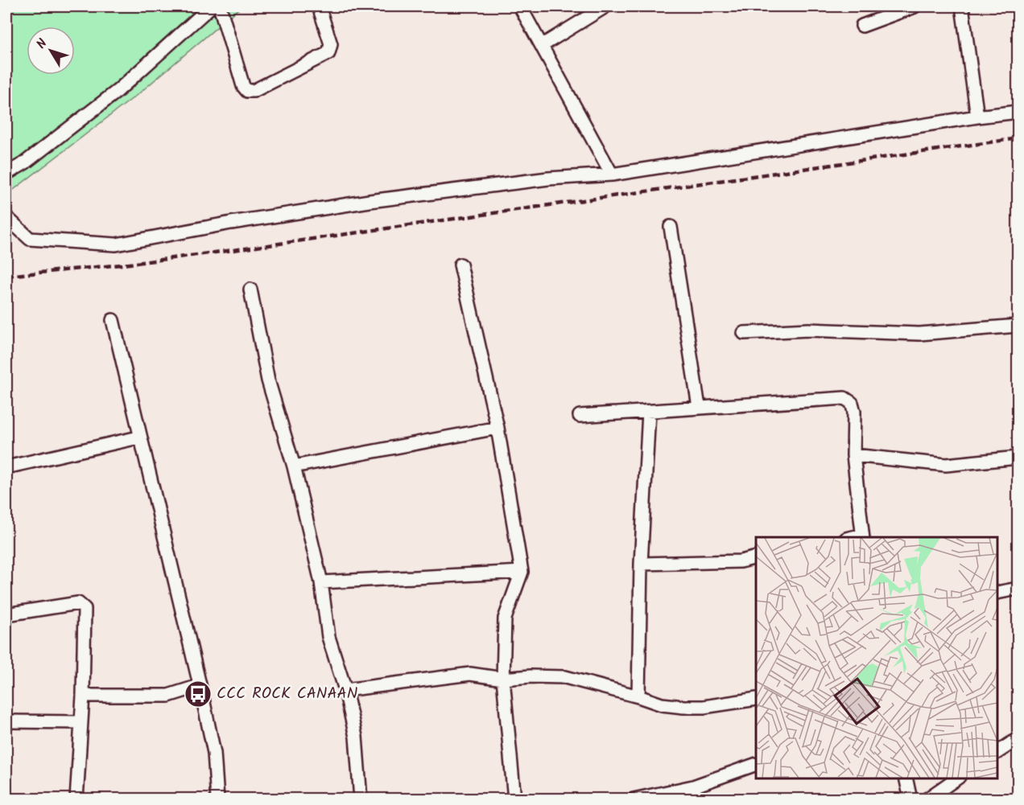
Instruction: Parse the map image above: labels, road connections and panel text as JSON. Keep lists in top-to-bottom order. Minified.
{"places":{"bus stop":["CCC ROCK CANAAN"]},"north":"top left"}
